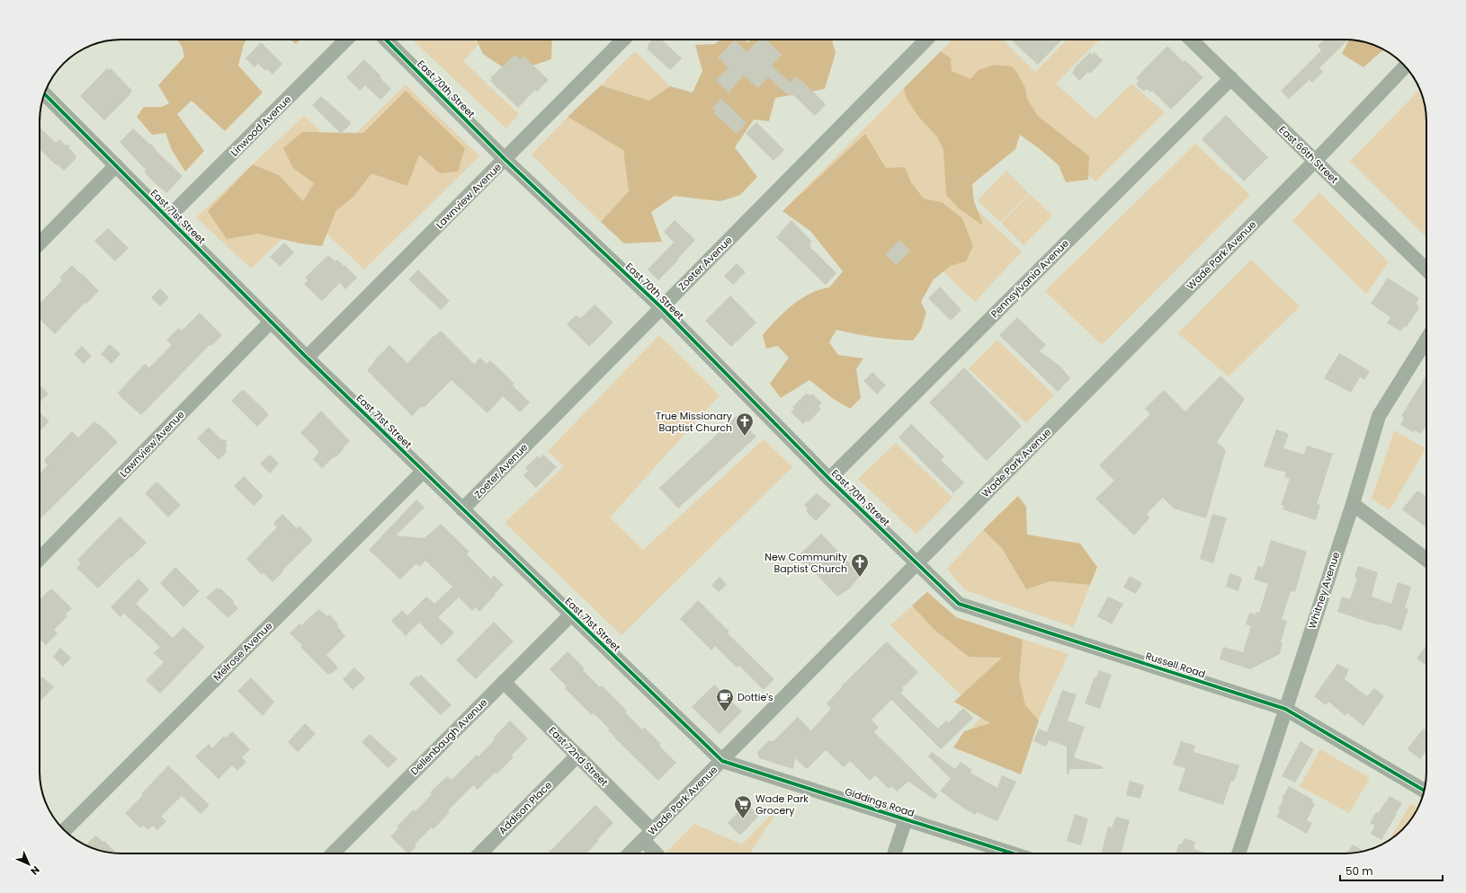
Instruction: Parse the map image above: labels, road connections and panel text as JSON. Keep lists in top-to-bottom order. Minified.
{"streets":{"street":["East 70th Street","Linwood Avenue","East 66th Street","Lawnview Avenue","East 71st Street","Wade Park Avenue","Zoeter Avenue","Pennsylvania Avenue","Whitney Avenue","Melrose Avenue","Russell Road","Dellenbaugh Avenue","East 72nd Street","Giddings Road","Addison Place"]},"crossings":[["East 70th Street","Lawnview Avenue"],["East 70th Street","Wade Park Avenue"],["East 70th Street","Zoeter Avenue"],["East 70th Street","Pennsylvania Avenue"],["East 70th Street","Russell Road"],["Linwood Avenue","East 71st Street"],["East 66th Street","Wade Park Avenue"],["East 66th Street","Pennsylvania Avenue"],["Lawnview Avenue","East 71st Street"],["East 71st Street","Wade Park Avenue"],["East 71st Street","Zoeter Avenue"],["East 71st Street","Melrose Avenue"],["East 71st Street","Dellenbaugh Avenue"],["East 71st Street","Giddings Road"],["Wade Park Avenue","Russell Road"],["Wade Park Avenue","East 72nd Street"],["Wade Park Avenue","Giddings Road"],["Whitney Avenue","Russell Road"],["Dellenbaugh Avenue","East 72nd Street"],["East 72nd Street","Addison Place"]],"places":{"church":["True Missionary Baptist Church","New Community Baptist Church"],"cafe":["Dottie's"],"supermarket":["Wade Park Grocery"]},"scale_bar":"50 m","north":"bottom right"}
